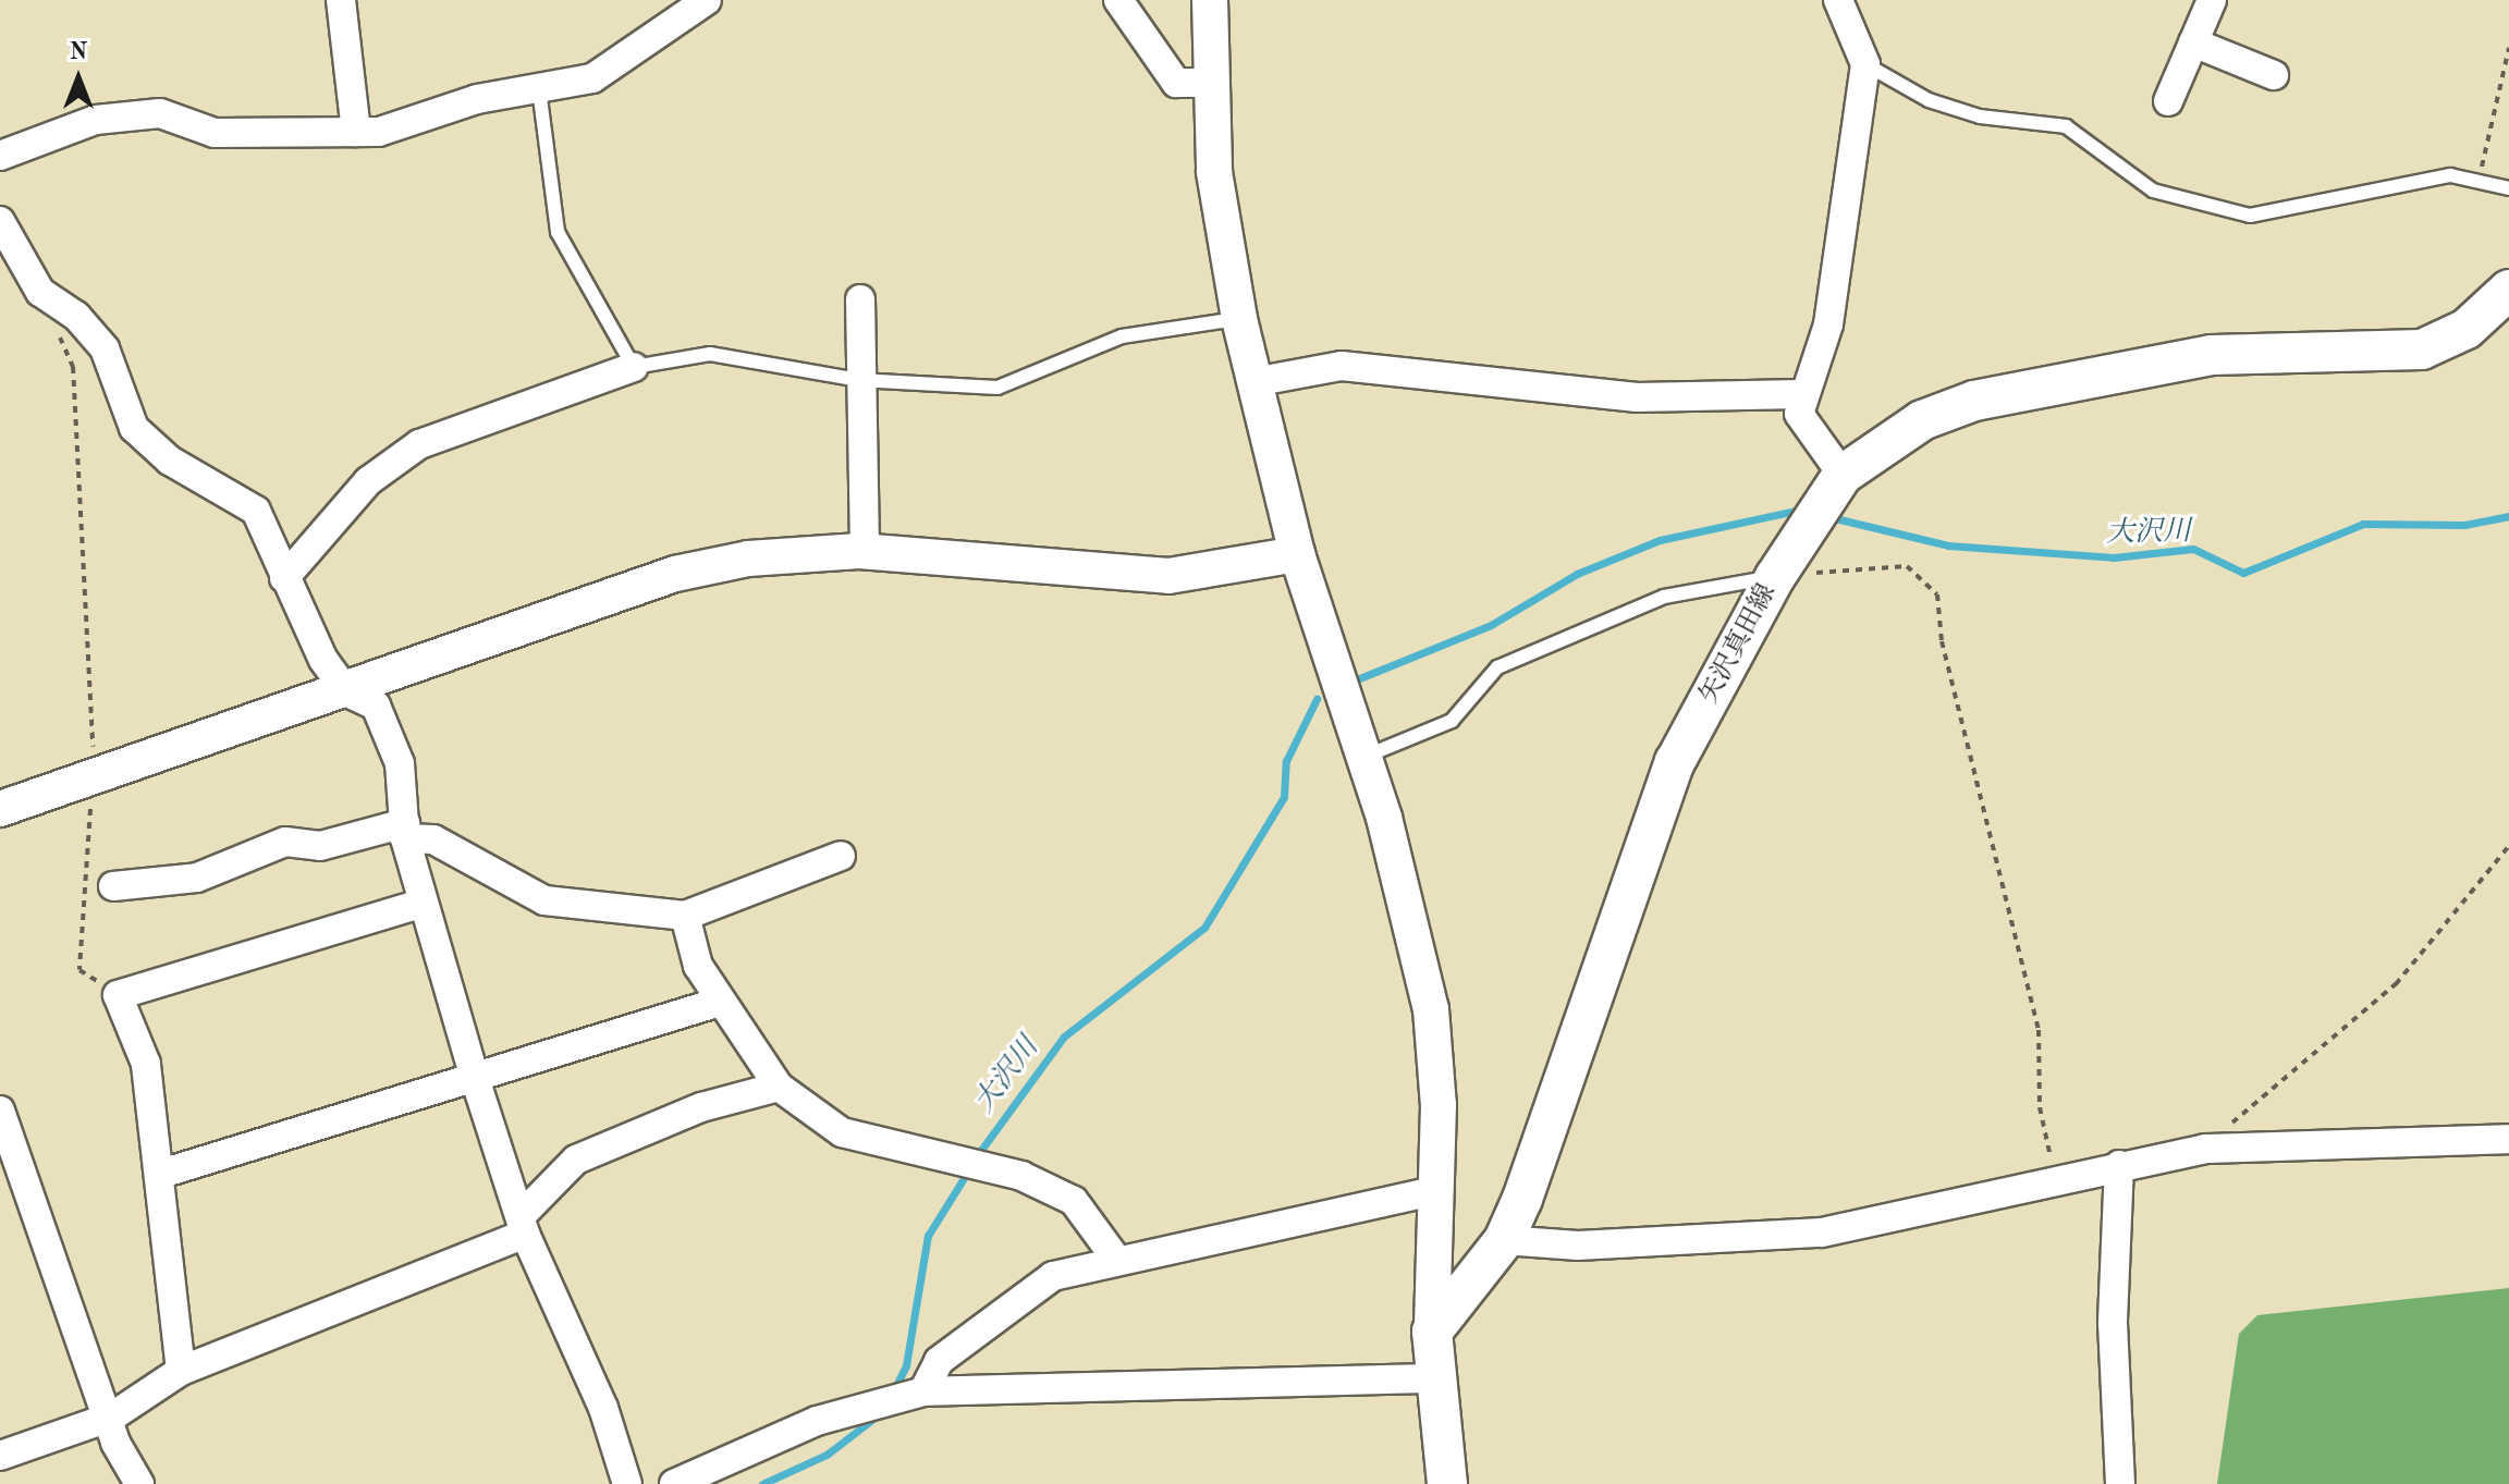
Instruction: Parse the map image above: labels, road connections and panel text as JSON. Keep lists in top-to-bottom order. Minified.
{"streets":{"main road":["矢沢真田線"]},"water":["大沢川"],"north":"top"}
